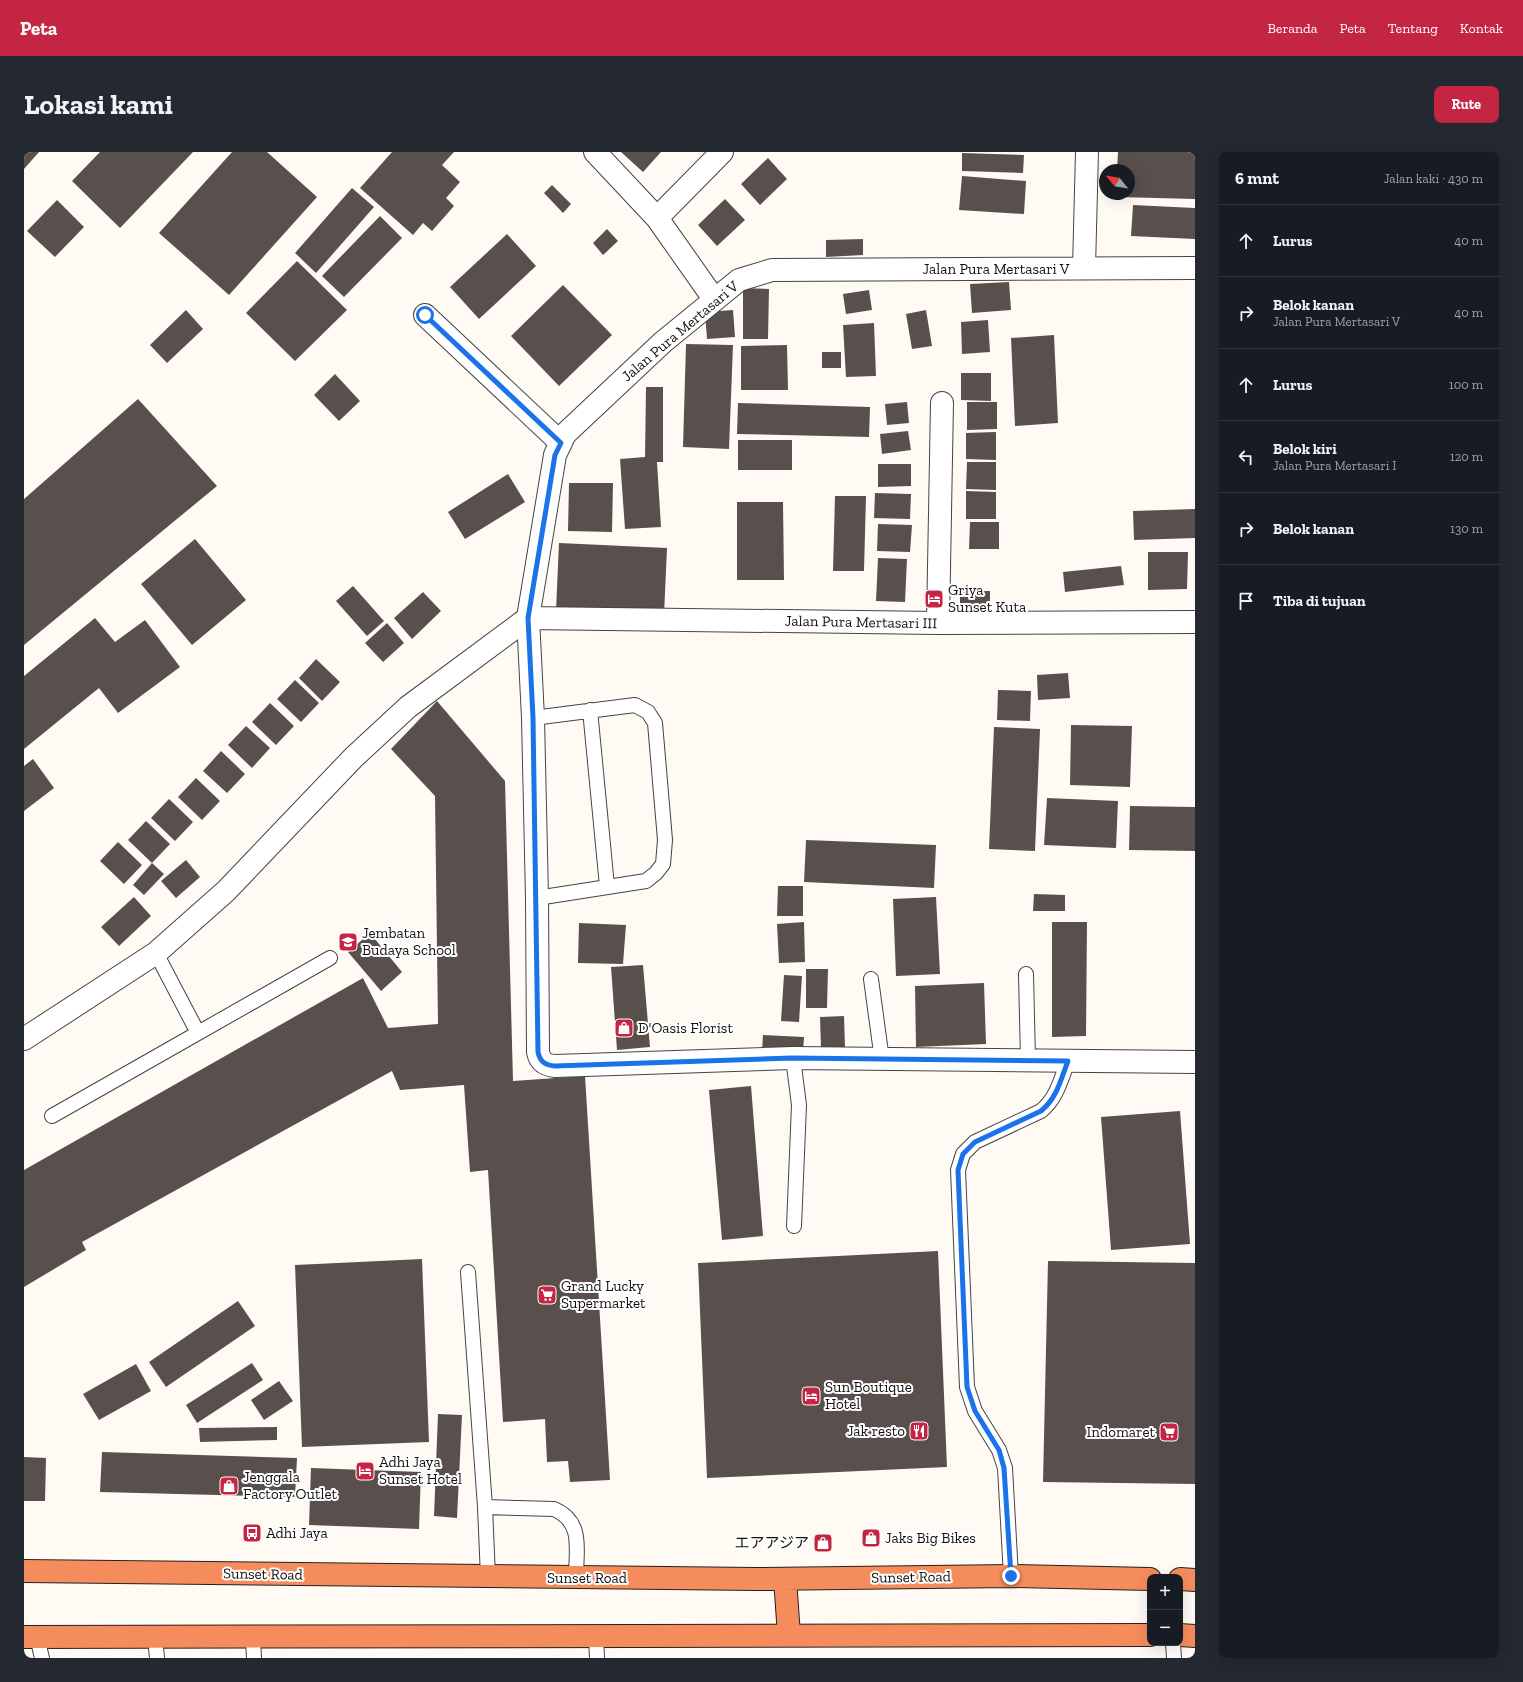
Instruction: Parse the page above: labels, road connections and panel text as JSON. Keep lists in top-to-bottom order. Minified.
{"streets":{"highway":["Sunset Road"],"street":["Jalan Pura Mertasari V","Jalan Pura Mertasari III"]},"crossings":[["Jalan Pura Mertasari V","Jalan Pura Mertasari III"]],"places":{"hotel":["Griya Sunset Kuta","Sun Boutique Hotel","Adhi Jaya Sunset Hotel"],"school or university":["Jembatan Budaya School"],"shop":["D'Oasis Florist","Jenggala Factory Outlet","Jaks Big Bikes","エアアジア"],"supermarket":["Grand Lucky Supermarket","Indomaret"],"restaurant":["Jak resto"],"bus stop":["Adhi Jaya"]},"north":"top left","page":{"header":"Peta","nav":["Beranda","Peta","Tentang","Kontak"],"buttons":"Rute","title":"Lokasi kami","heading":["6 mnt","Jalan kaki · 430 m"],"list":[["Lurus","40 m"],["Belok kanan","Jalan Pura Mertasari V","40 m"],["Lurus","100 m"],["Belok kiri","Jalan Pura Mertasari I","120 m"],["Belok kanan","130 m"],"Tiba di tujuan"],"map_buttons":["+","−"]}}
